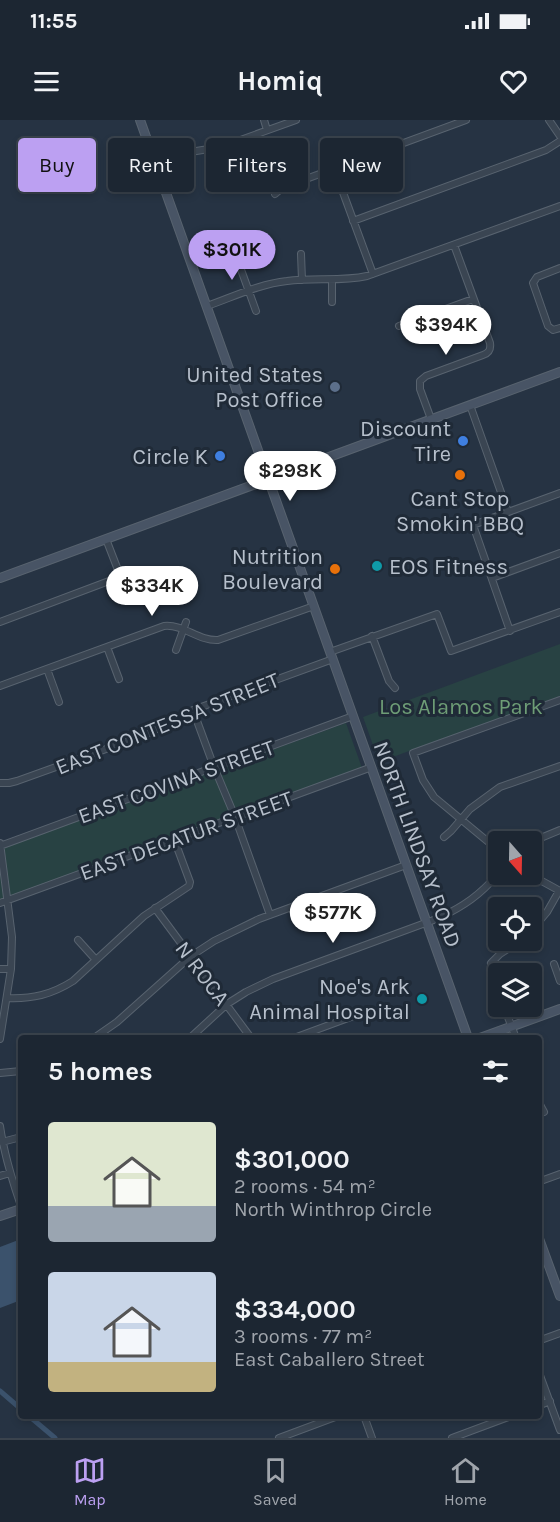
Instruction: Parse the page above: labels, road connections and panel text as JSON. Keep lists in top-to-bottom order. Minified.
{"streets":{"main road":["NORTH LINDSAY ROAD"],"street":["EAST CONTESSA STREET","EAST COVINA STREET","EAST DECATUR STREET","N ROCA"]},"crossings":[["EAST CONTESSA STREET","NORTH LINDSAY ROAD"],["EAST COVINA STREET","NORTH LINDSAY ROAD"],["EAST DECATUR STREET","NORTH LINDSAY ROAD"]],"parks":["Los Alamos Park"],"places":["United States Post Office","Discount Tire","Circle K","Cant Stop Smokin' BBQ","EOS Fitness","Nutrition Boulevard","Noe's Ark Animal Hospital"],"north":"bottom","page":{"status":"11:55","header":"Homiq","chip":["Buy","Rent","Filters","New"],"price":["$301K","$394K","$298K","$334K","$577K"],"heading":"5 homes","list":[{"name":"$301,000","note":"2 rooms · 54 m² · North Winthrop Circle"},{"name":"$334,000","note":"3 rooms · 77 m² · East Caballero Street"}],"tabs":["Map","Saved","Home"]}}
